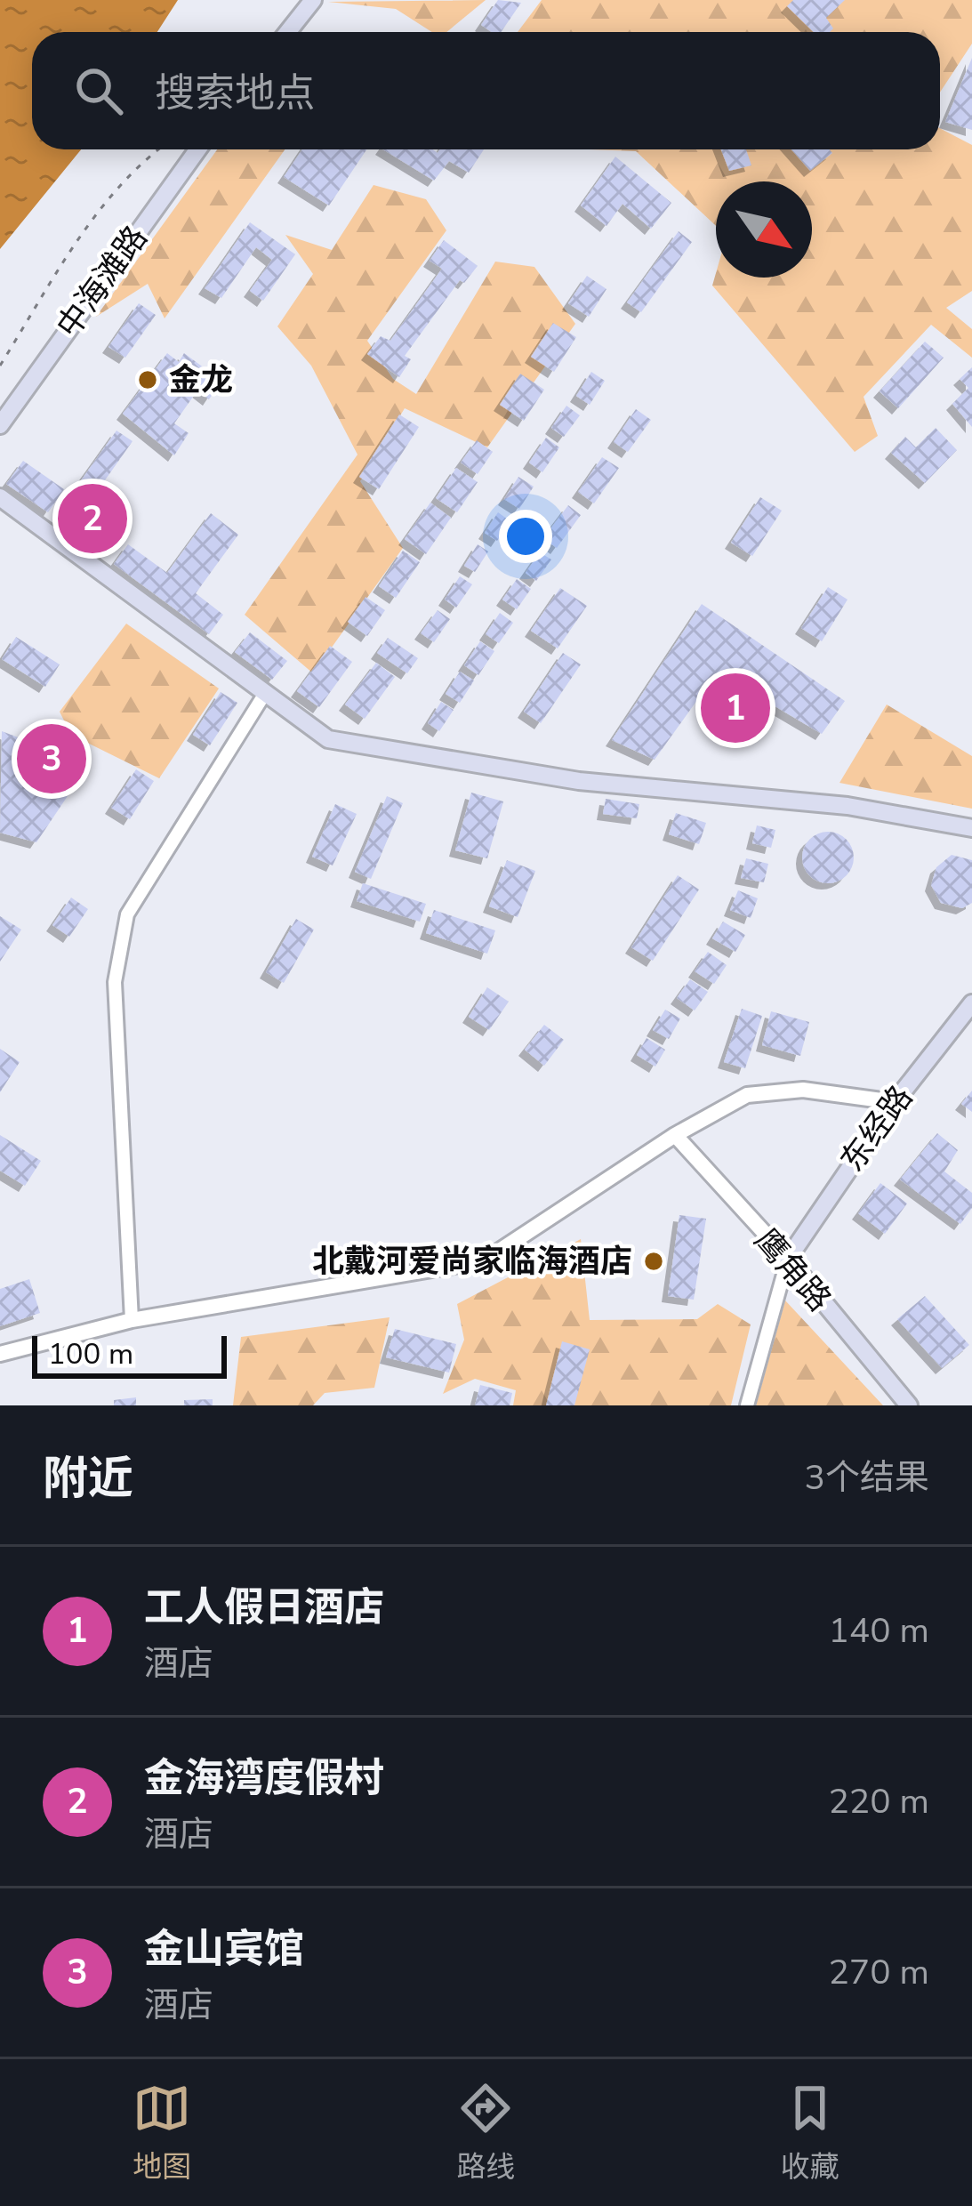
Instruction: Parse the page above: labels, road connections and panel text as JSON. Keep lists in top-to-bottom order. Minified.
{"streets":{"main road":["中海滩路","东经路","鹰角路"]},"crossings":[["东经路","鹰角路"]],"places":["金龙","北戴河爱尚家临海酒店"],"scale_bar":"100 m","north":"bottom right","page":{"search":"搜索地点","pins":["2","1","3"],"scale":"100 m","heading":["附近","3个结果"],"list":[{"mark":"1","name":"工人假日酒店","note":"酒店","value":"140 m"},{"mark":"2","name":"金海湾度假村","note":"酒店","value":"220 m"},{"mark":"3","name":"金山宾馆","note":"酒店","value":"270 m"}],"nav":["地图","路线","收藏"]}}
